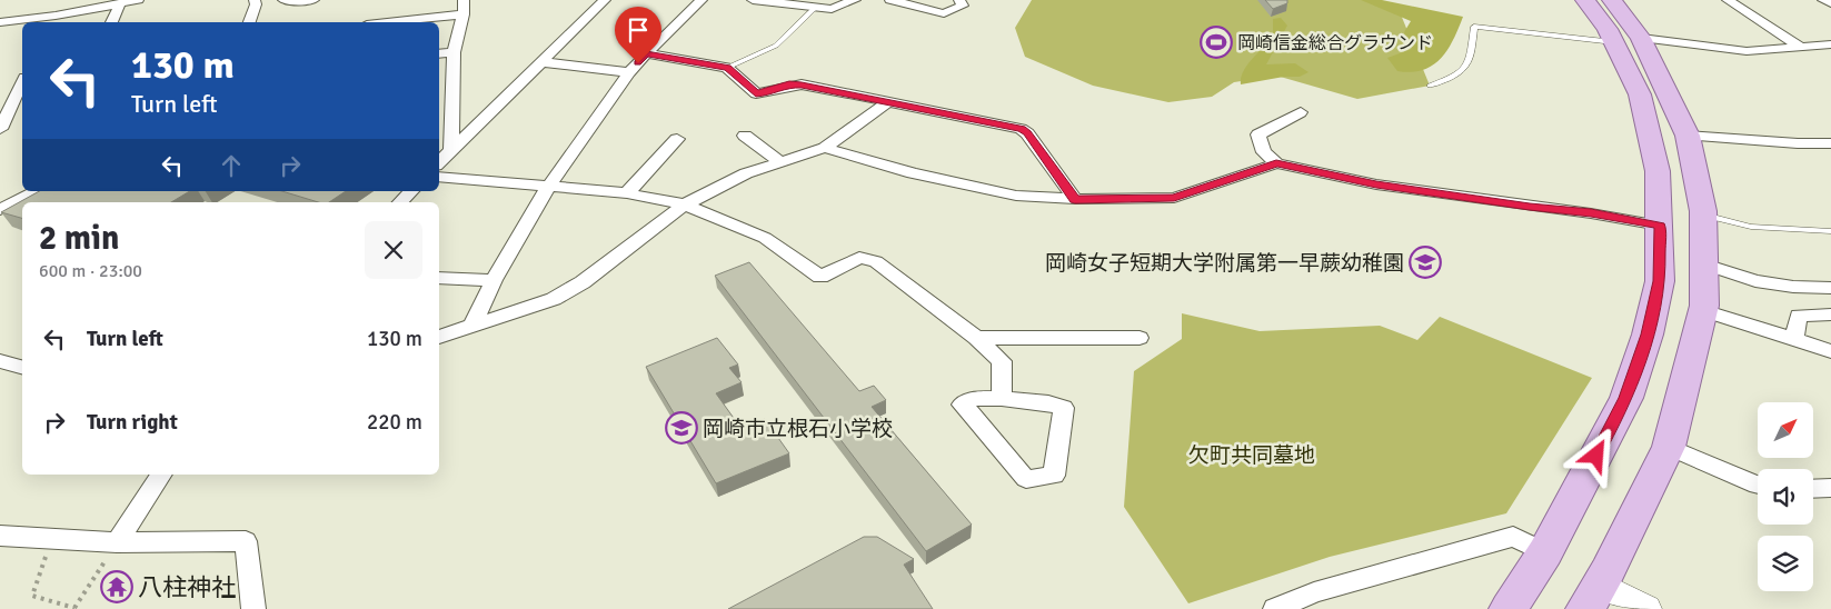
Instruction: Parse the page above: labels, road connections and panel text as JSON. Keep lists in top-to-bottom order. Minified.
{"parks":["欠町共同墓地"],"places":{"sports":["岡崎信金総合グラウンド"],"school or university":["岡崎女子短期大学附属第一早蕨幼稚園","岡崎市立根石小学校"],"temple":["八柱神社"]},"north":"top right","page":{"turn":["130 m","Turn left"],"heading":["2 min","600 m · 23:00"],"list":[{"name":"Turn left","value":"130 m"},{"name":"Turn right","value":"220 m"}]}}
